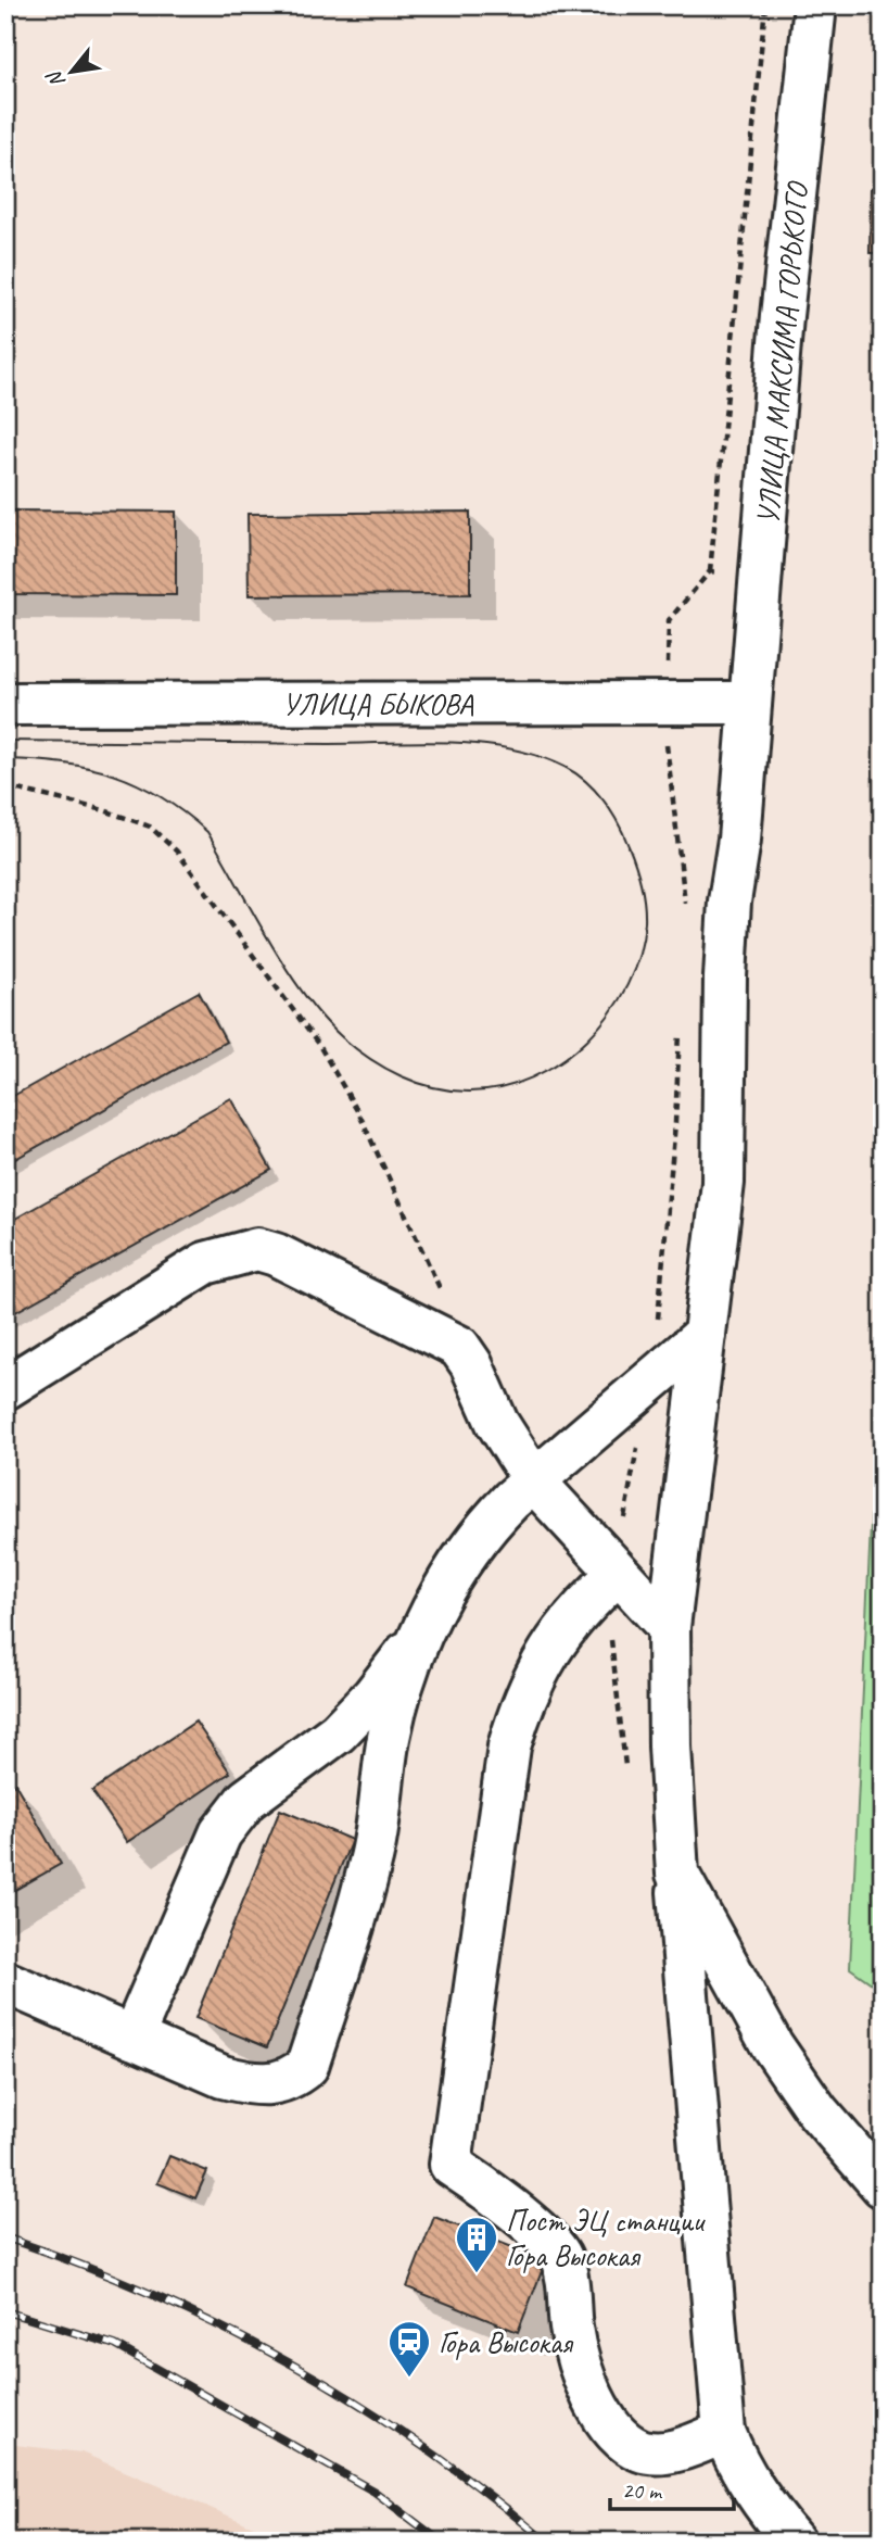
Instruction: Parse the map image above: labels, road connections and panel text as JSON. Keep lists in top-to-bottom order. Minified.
{"streets":{"street":["УЛИЦА МАКСИМА ГОРЬКОГО","УЛИЦА БЫКОВА"]},"crossings":[["УЛИЦА МАКСИМА ГОРЬКОГО","УЛИЦА БЫКОВА"]],"places":{"building":["Пост ЭЦ станции Гора Высокая"],"station":["Гора Высокая"]},"scale_bar":"20 m","north":"bottom left"}
